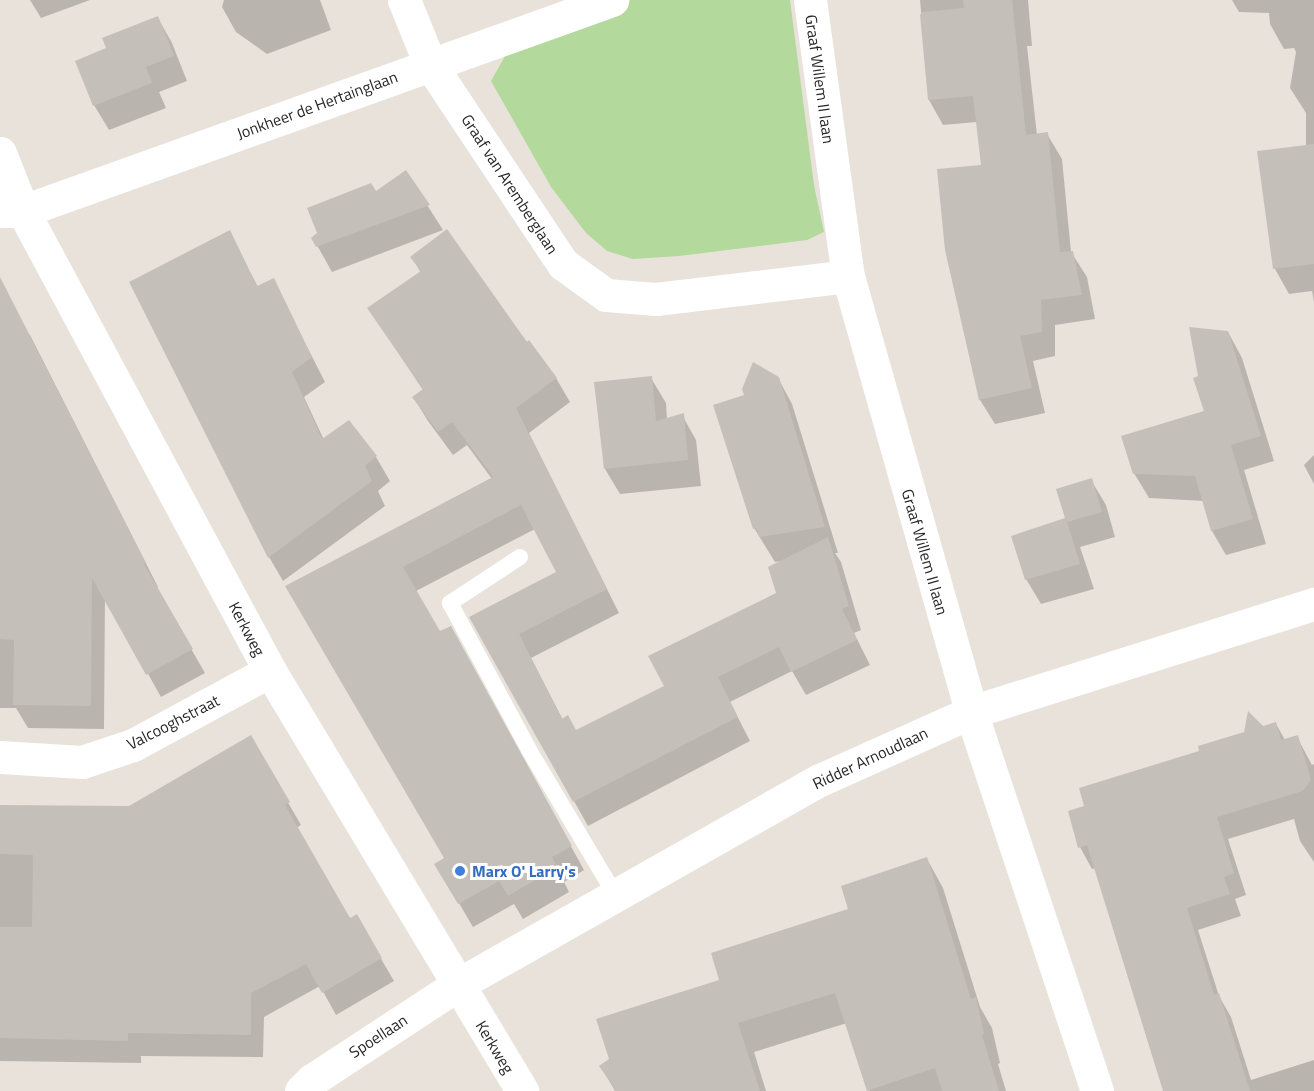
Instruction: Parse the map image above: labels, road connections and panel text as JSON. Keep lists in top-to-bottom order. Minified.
{"streets":{"street":["Graaf Willem II laan","Jonkheer de Hertainglaan","Graaf van Aremberglaan","Kerkweg","Valcooghstraat","Ridder Arnoudlaan","Spoellaan"]},"crossings":[["Graaf Willem II laan","Graaf van Aremberglaan"],["Graaf Willem II laan","Ridder Arnoudlaan"],["Jonkheer de Hertainglaan","Graaf van Aremberglaan"],["Jonkheer de Hertainglaan","Kerkweg"],["Kerkweg","Valcooghstraat"],["Kerkweg","Ridder Arnoudlaan"],["Kerkweg","Spoellaan"],["Ridder Arnoudlaan","Spoellaan"]],"places":["Marx O' Larry's"]}
